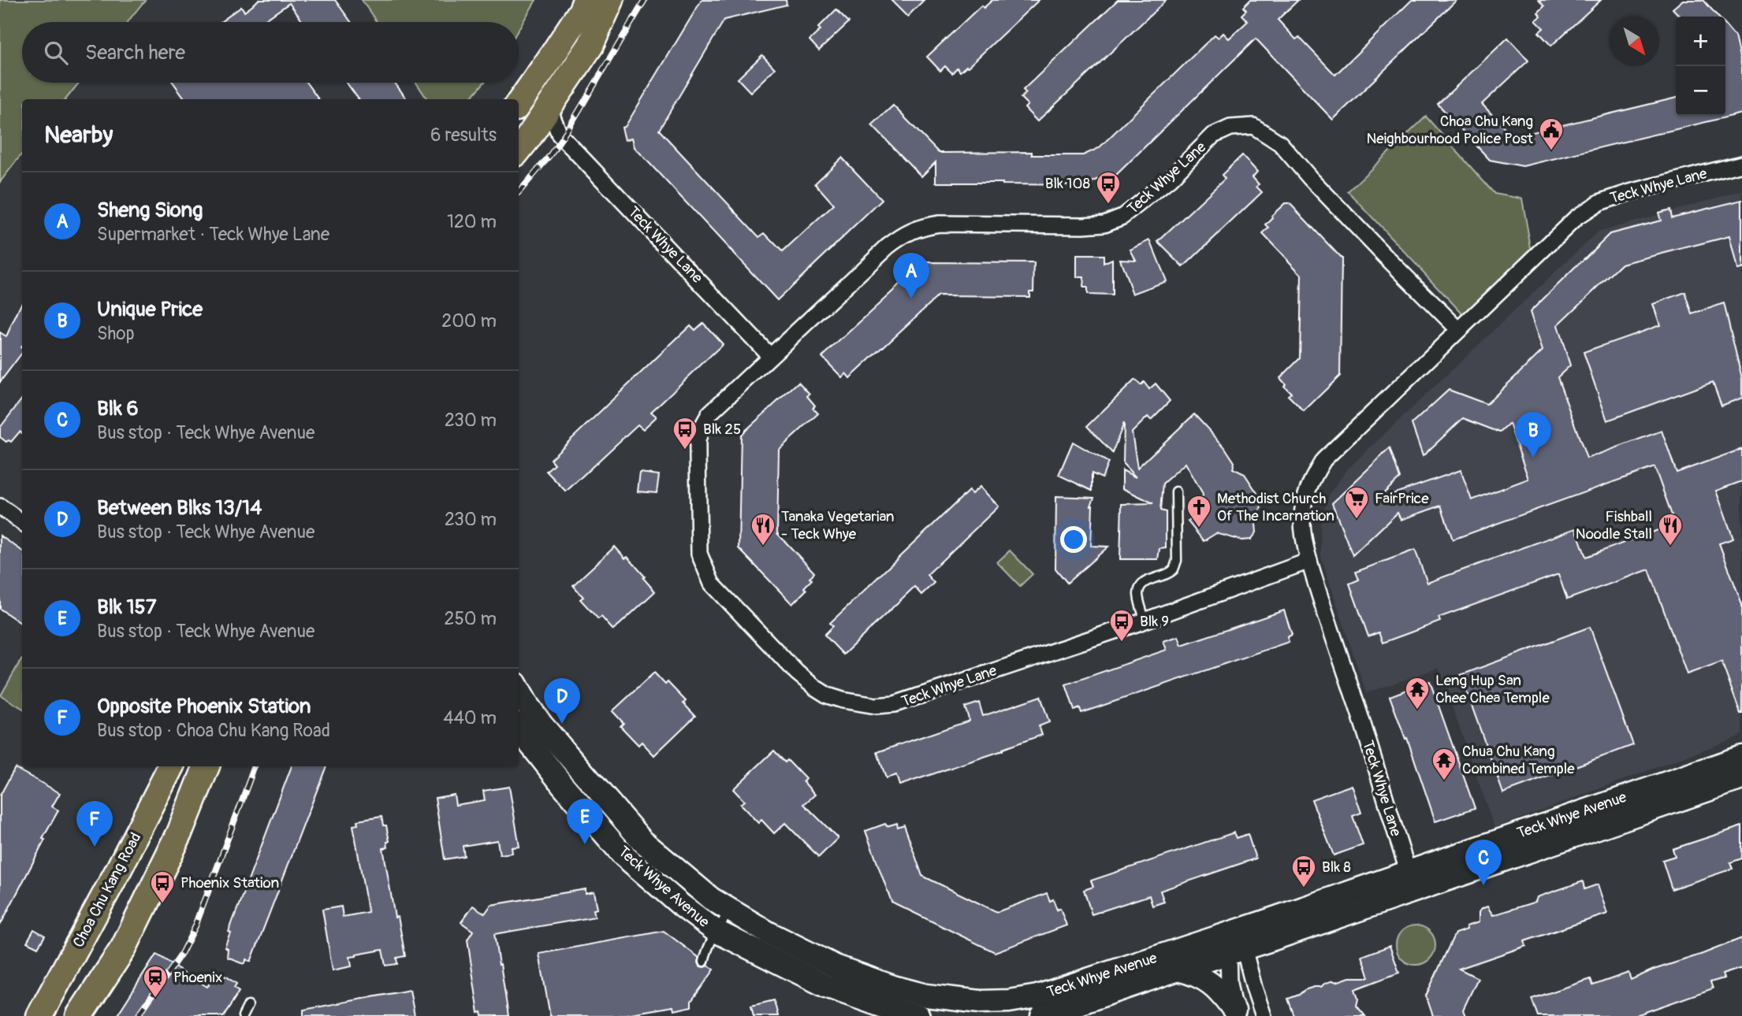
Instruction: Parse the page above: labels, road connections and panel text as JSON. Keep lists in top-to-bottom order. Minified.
{"streets":{"main road":["Teck Whye Avenue","Choa Chu Kang Road"],"street":["Teck Whye Lane"]},"crossings":[["Teck Whye Lane","Teck Whye Avenue"]],"places":{"public building":["Choa Chu Kang Neighbourhood Police Post"],"bus stop":["Blk 108","Blk 25","Blk 9","Blk 8","Phoenix Station"],"supermarket":["FairPrice"],"church":["Methodist Church Of The Incarnation"],"restaurant":["Tanaka Vegetarian - Teck Whye","Fishball Noodle Stall"],"temple":["Leng Hup San Chee Chea Temple","Chua Chu Kang Combined Temple"],"station":["Phoenix"]},"north":"bottom right","page":{"map_buttons":["+","−"],"search":"Search here","heading":["Nearby","6 results"],"list":[{"mark":"A","name":"Sheng Siong","note":"Supermarket · Teck Whye Lane","value":"120 m"},{"mark":"B","name":"Unique Price","note":"Shop","value":"200 m"},{"mark":"C","name":"Blk 6","note":"Bus stop · Teck Whye Avenue","value":"230 m"},{"mark":"D","name":"Between Blks 13/14","note":"Bus stop · Teck Whye Avenue","value":"230 m"},{"mark":"E","name":"Blk 157","note":"Bus stop · Teck Whye Avenue","value":"250 m"},{"mark":"F","name":"Opposite Phoenix Station","note":"Bus stop · Choa Chu Kang Road","value":"440 m"}],"pins":["A","B","D","E","F","C"]}}
